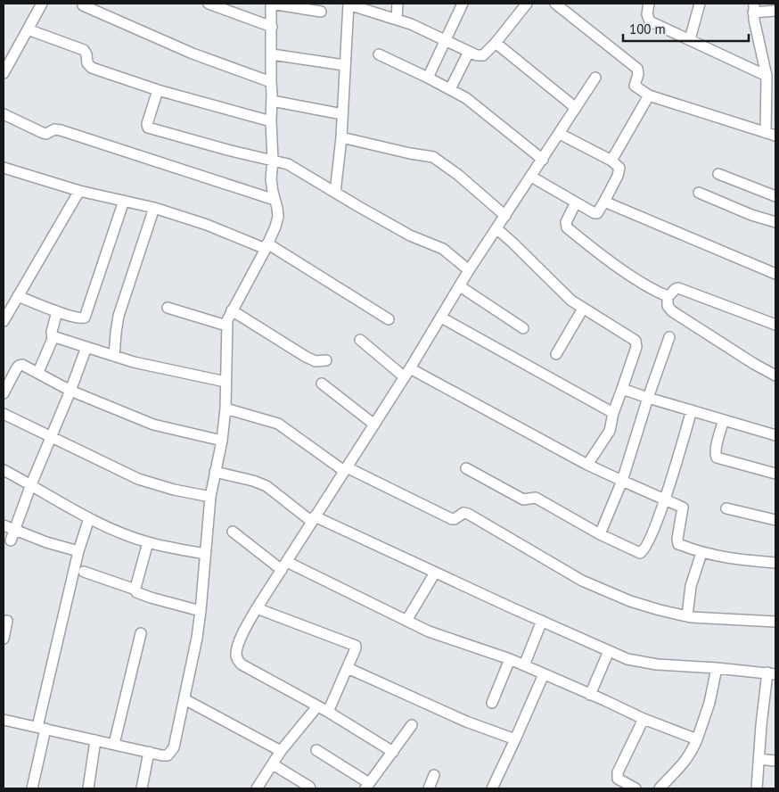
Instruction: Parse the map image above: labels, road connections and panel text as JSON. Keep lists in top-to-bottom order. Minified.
{"scale_bar":"100 m"}
